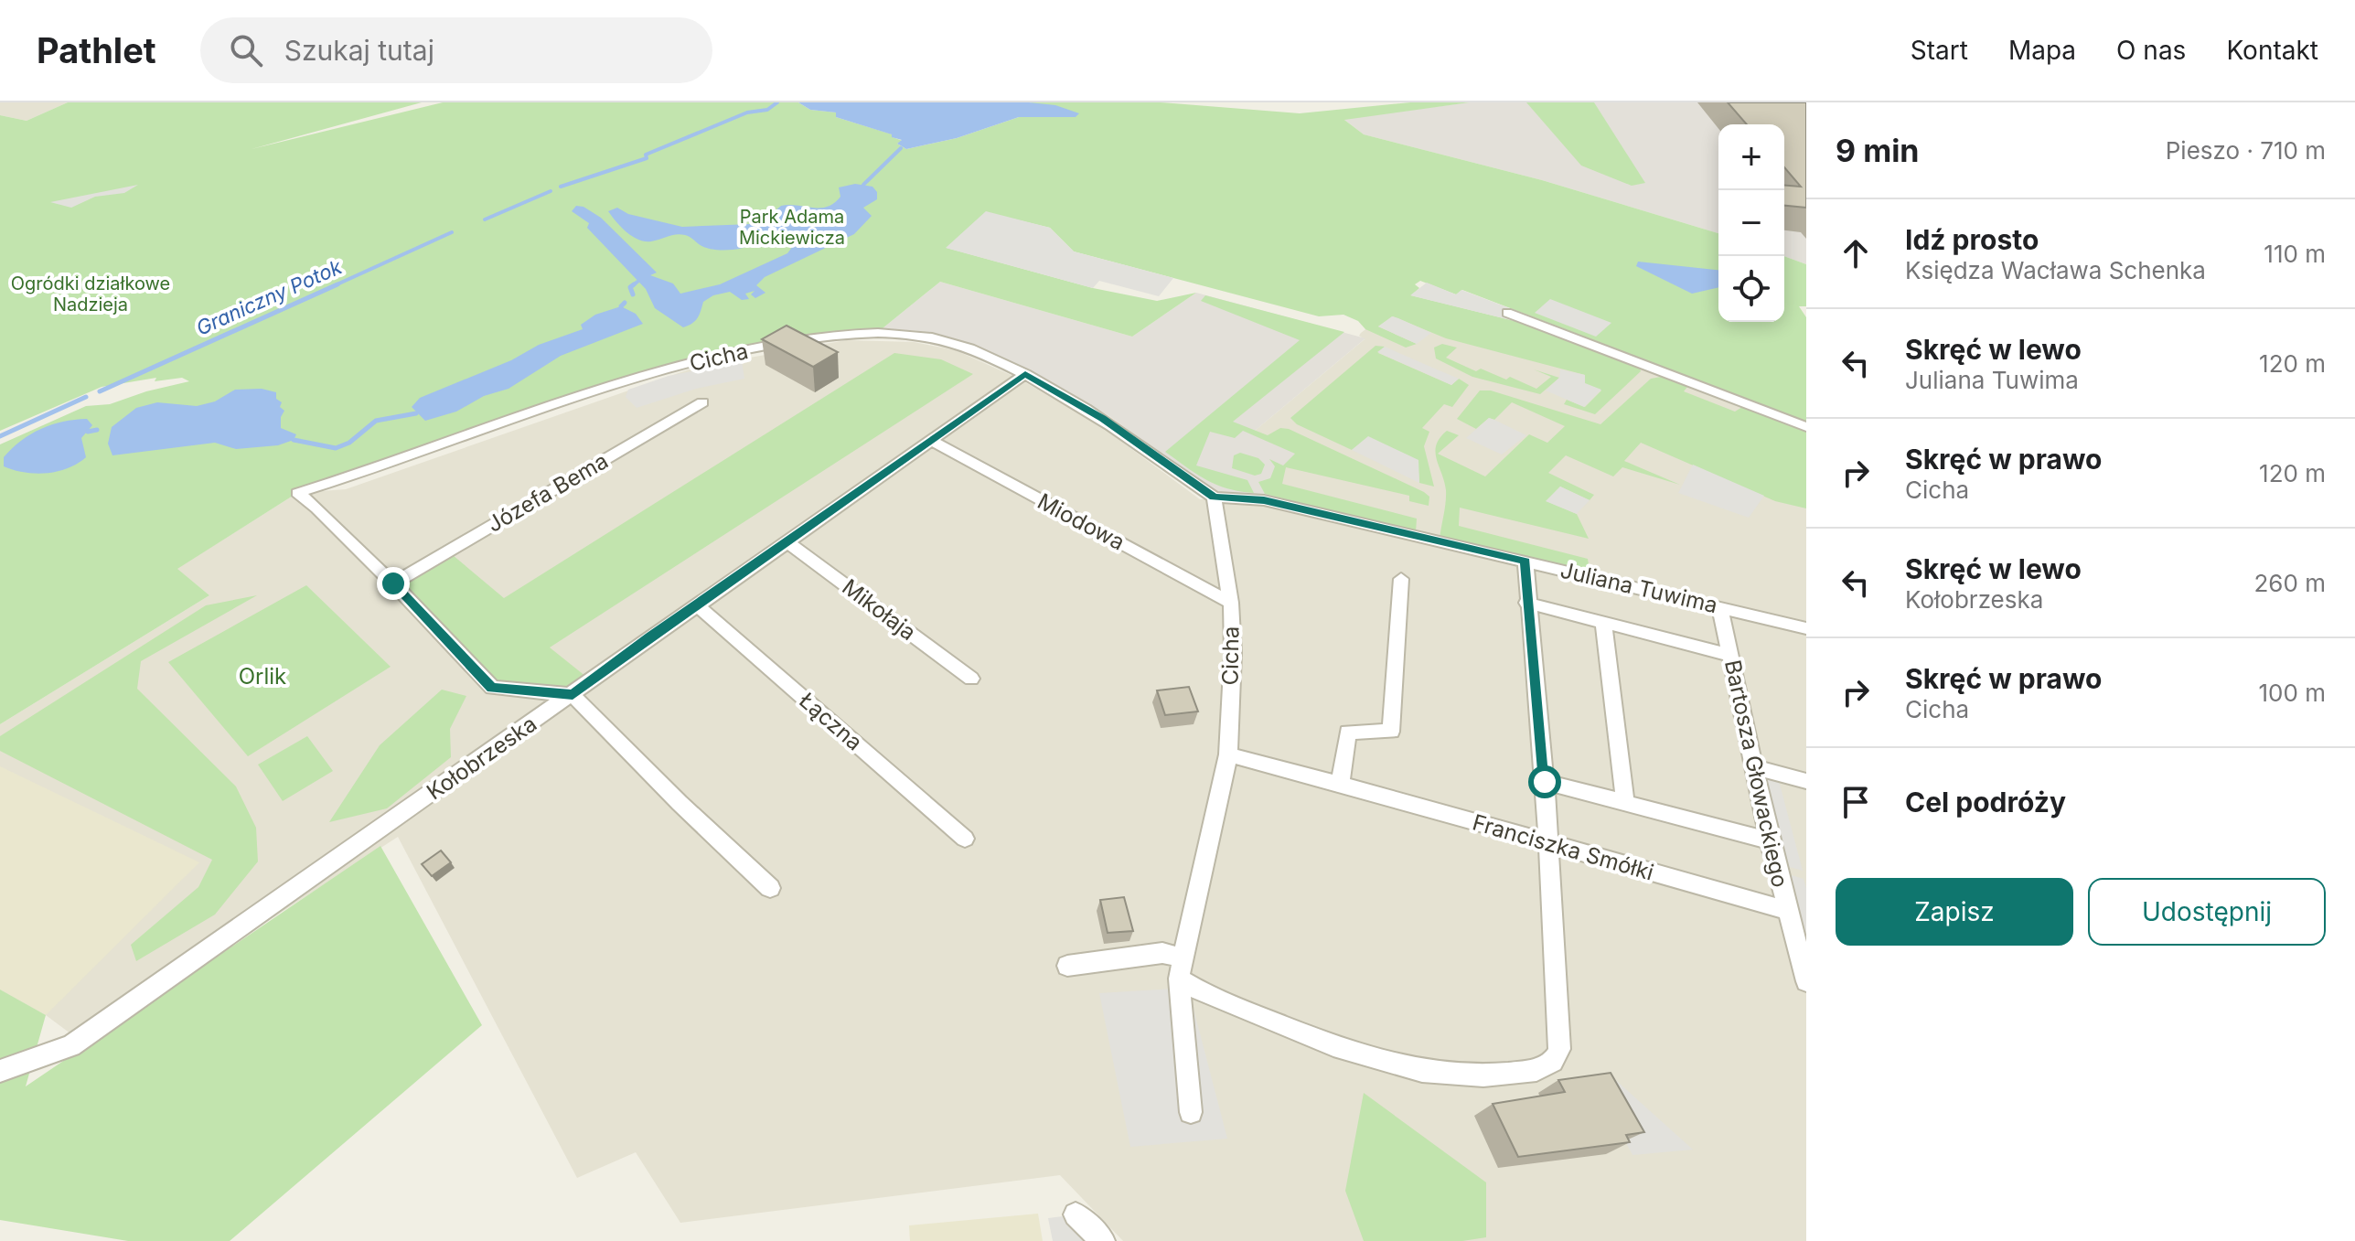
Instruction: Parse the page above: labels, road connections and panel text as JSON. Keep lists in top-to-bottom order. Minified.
{"streets":{"street":["Cicha","Józefa Bema","Miodowa","Juliana Tuwima","Mikołaja","Łączna","Kołobrzeska","Bartosza Głowackiego","Franciszka Smółki"]},"crossings":[["Cicha","Józefa Bema"],["Cicha","Miodowa"],["Cicha","Juliana Tuwima"],["Cicha","Kołobrzeska"],["Cicha","Franciszka Smółki"],["Miodowa","Kołobrzeska"],["Juliana Tuwima","Bartosza Głowackiego"],["Mikołaja","Kołobrzeska"],["Łączna","Kołobrzeska"],["Bartosza Głowackiego","Franciszka Smółki"]],"water":["Graniczny Potok"],"parks":["Park Adama Mickiewicza","Ogródki działkowe Nadzieja","Orlik"],"page":{"header":"Pathlet","search":"Szukaj tutaj","nav":["Start","Mapa","O nas","Kontakt"],"heading":["9 min","Pieszo · 710 m"],"map_buttons":["+","−"],"list":[["Idź prosto","Księdza Wacława Schenka","110 m"],["Skręć w lewo","Juliana Tuwima","120 m"],["Skręć w prawo","Cicha","120 m"],["Skręć w lewo","Kołobrzeska","260 m"],["Skręć w prawo","Cicha","100 m"],"Cel podróży"],"buttons":["Zapisz","Udostępnij"]}}
